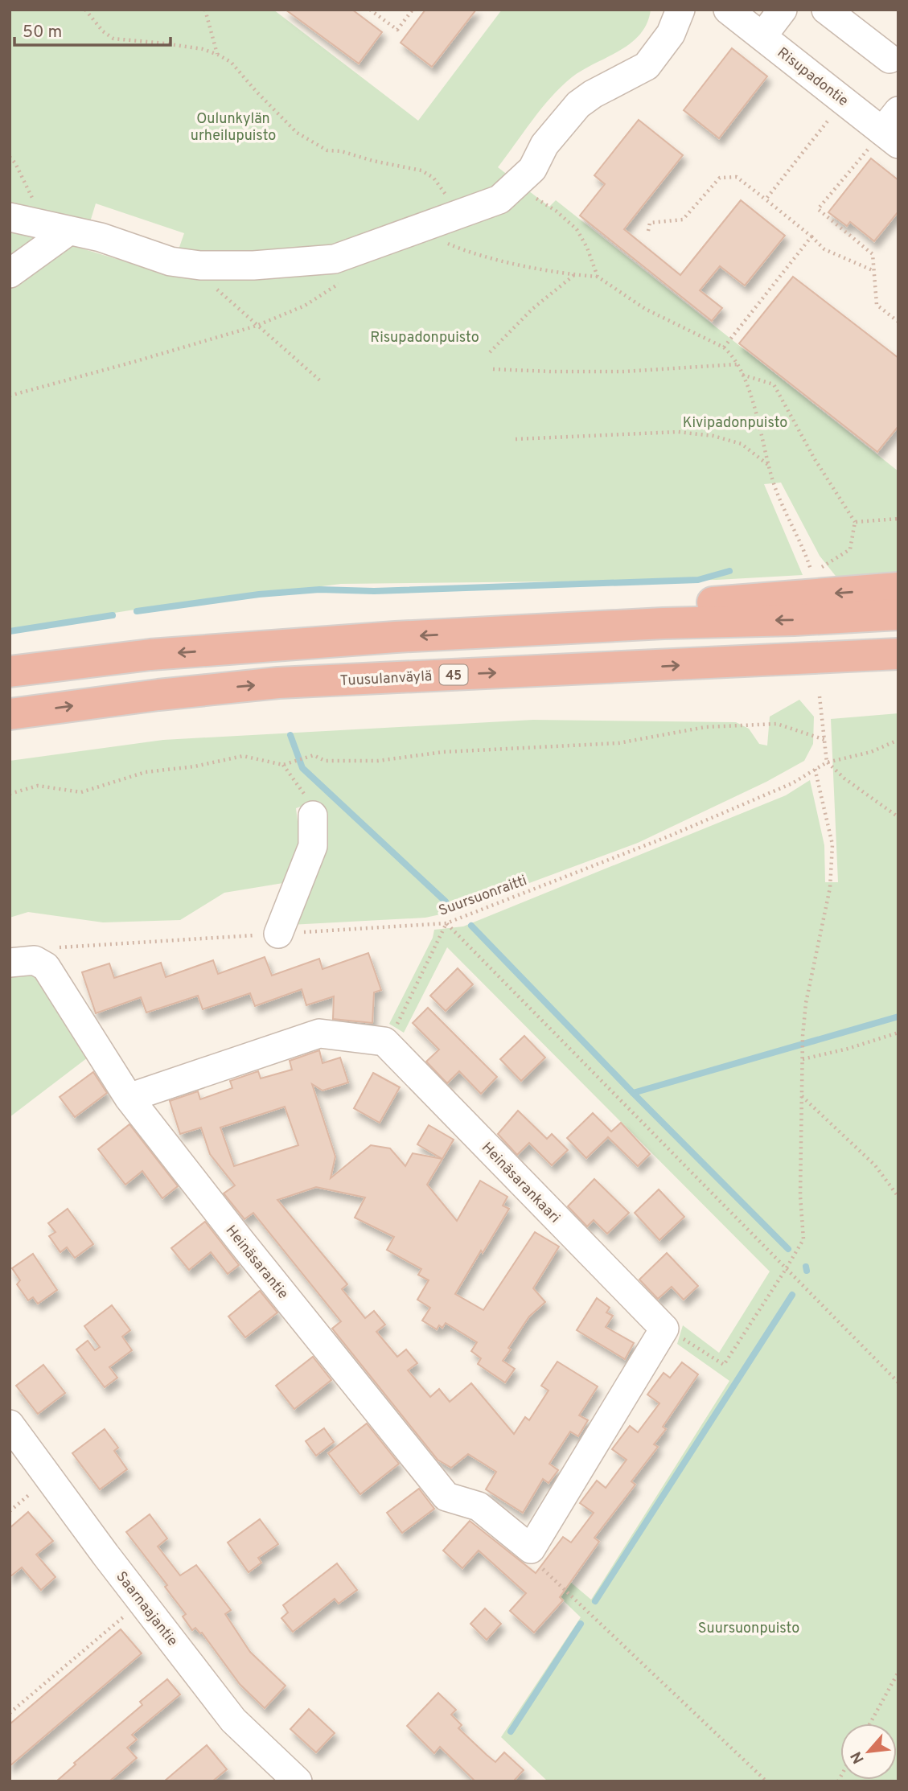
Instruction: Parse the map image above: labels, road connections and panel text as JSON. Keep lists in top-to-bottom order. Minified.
{"streets":{"highway":["45","Tuusulanväylä"],"street":["Risupadontie","Heinäsarankaari","Heinäsarantie","Saarnaajantie"],"path":["Suursuonraitti"]},"crossings":[["Suursuonraitti","Heinäsarantie"]],"parks":["Oulunkylän urheilupuisto","Risupadonpuisto","Kivipadonpuisto","Suursuonpuisto"],"scale_bar":"50 m","north":"bottom left"}
